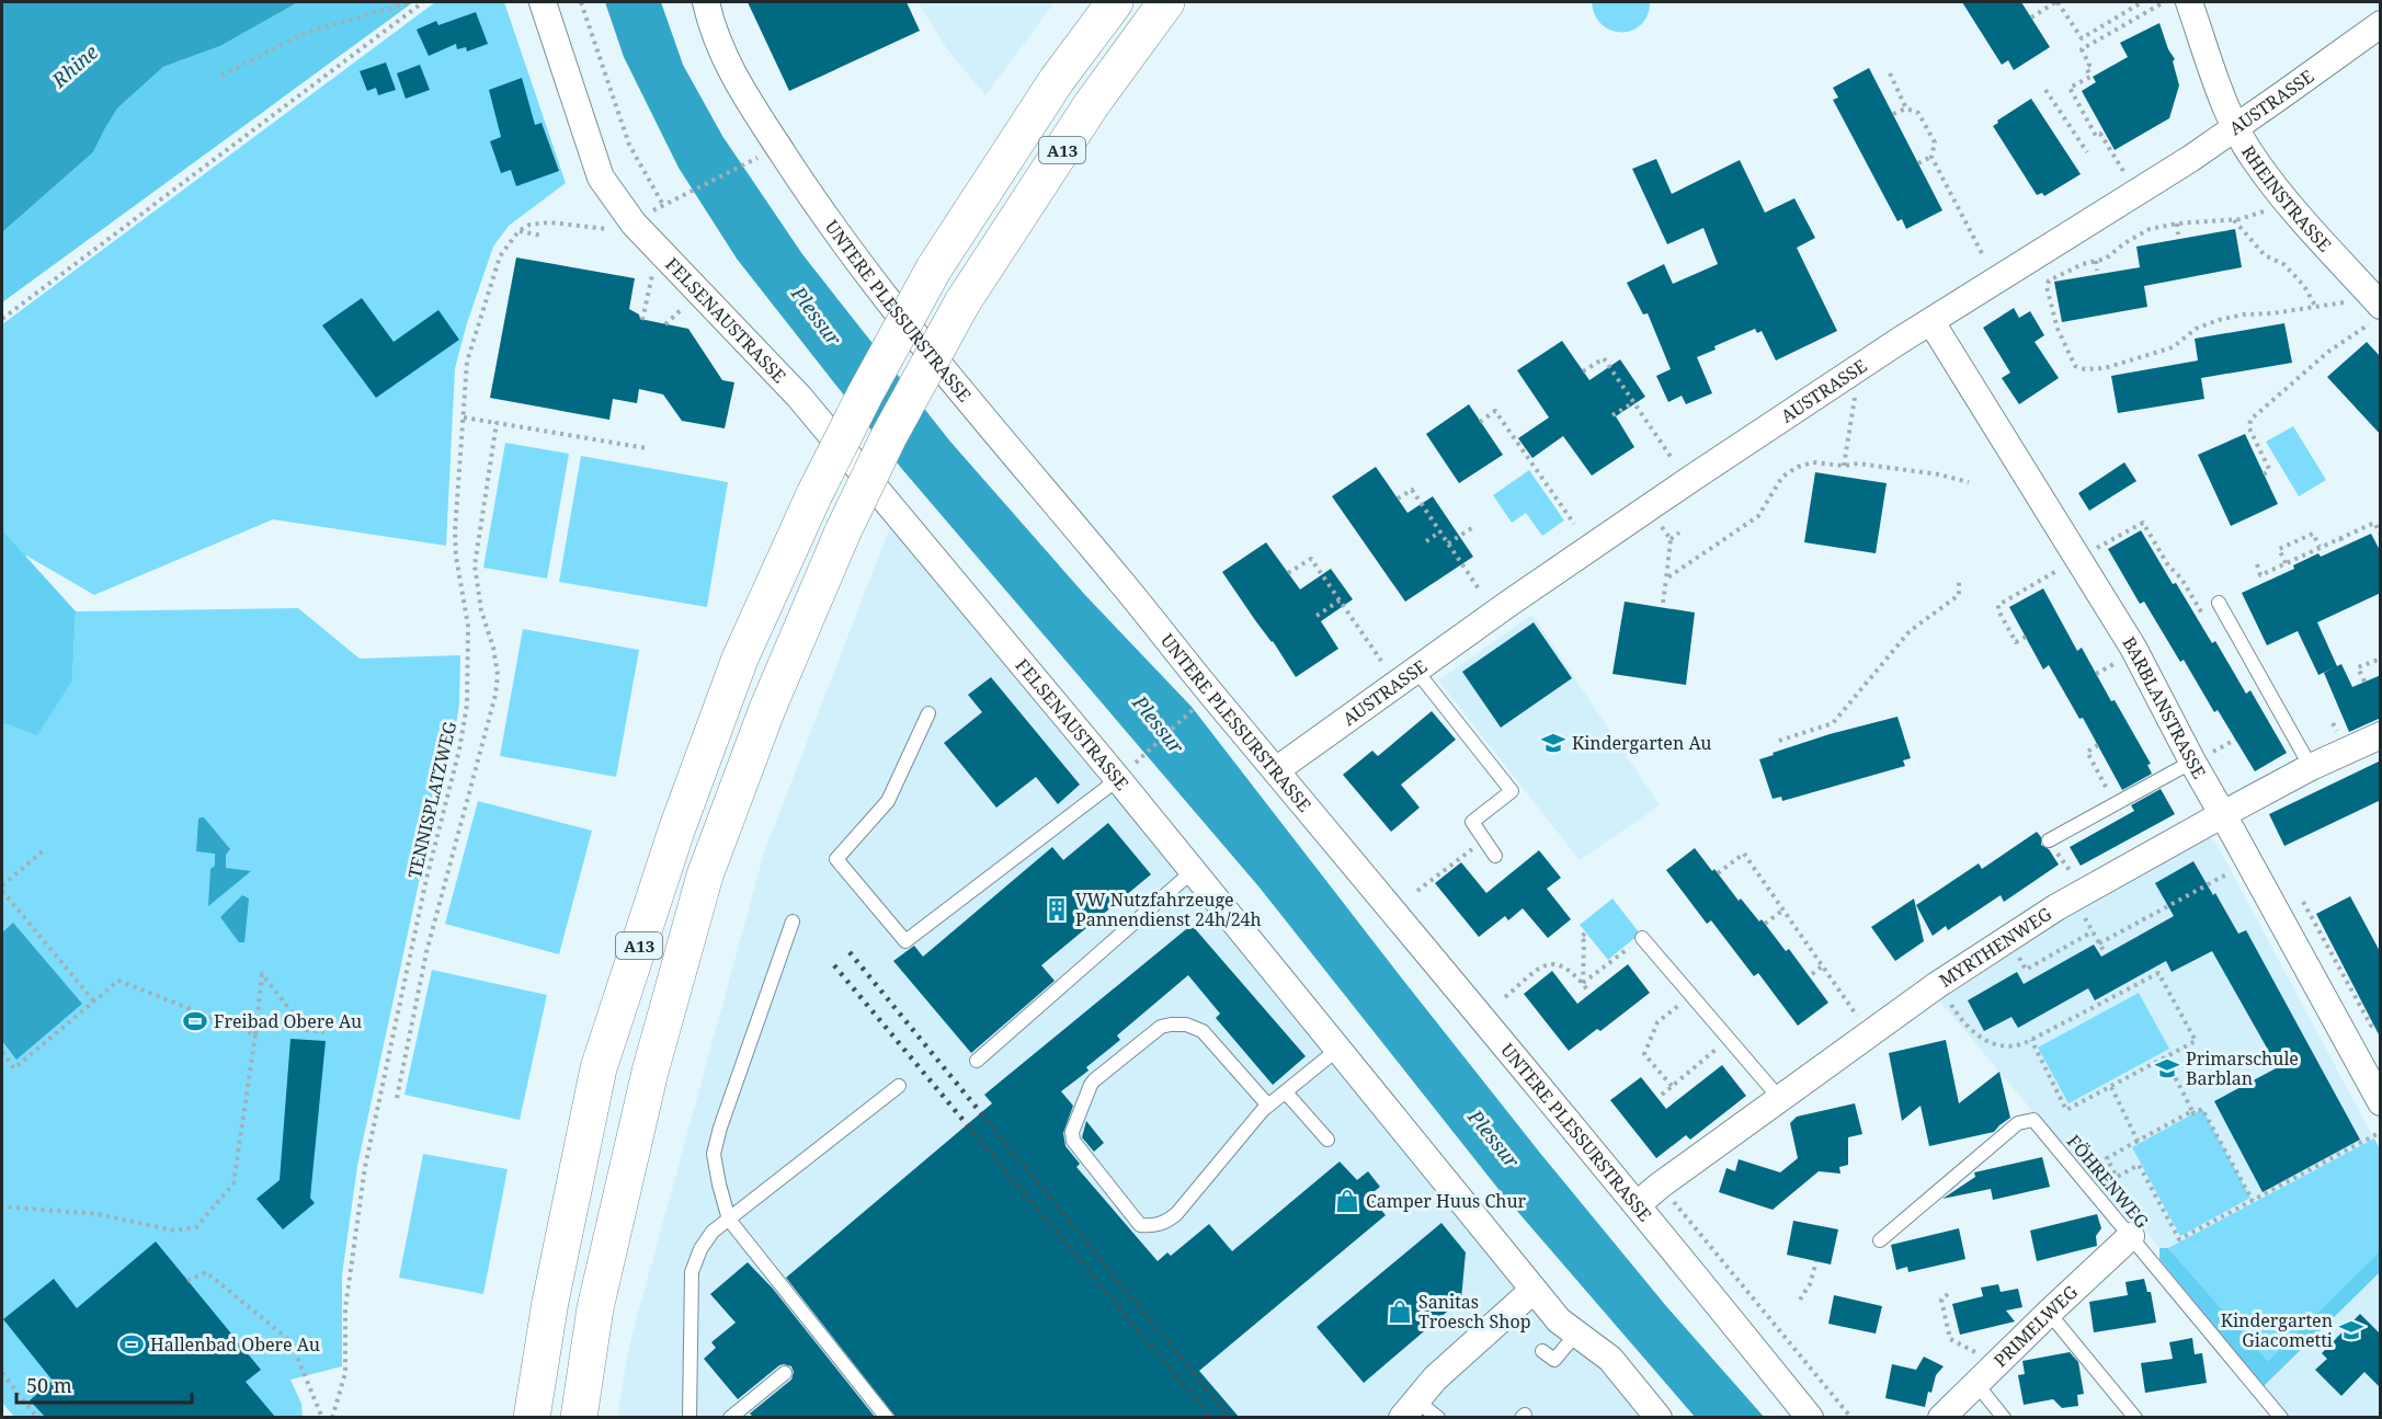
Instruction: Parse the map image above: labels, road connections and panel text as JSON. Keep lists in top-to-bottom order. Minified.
{"streets":{"highway":["A13"],"street":["AUSTRASSE","RHEINSTRASSE","UNTERE PLESSURSTRASSE","FELSENAUSTRASSE","BARBLANSTRASSE","MYRTHENWEG","PRIMELWEG"],"lane":["FÖHRENWEG"],"path":["TENNISPLATZWEG"]},"crossings":[["AUSTRASSE","RHEINSTRASSE"],["AUSTRASSE","UNTERE PLESSURSTRASSE"],["AUSTRASSE","BARBLANSTRASSE"],["UNTERE PLESSURSTRASSE","MYRTHENWEG"],["BARBLANSTRASSE","MYRTHENWEG"],["FÖHRENWEG","PRIMELWEG"]],"water":["Rhine","Plessur"],"places":{"school or university":["Kindergarten Au","Primarschule Barblan","Kindergarten Giacometti"],"building":["VW Nutzfahrzeuge Pannendienst 24h/24h"],"sports":["Freibad Obere Au","Hallenbad Obere Au"],"shop":["Camper Huus Chur","Sanitas Troesch Shop"]},"scale_bar":"50 m"}
